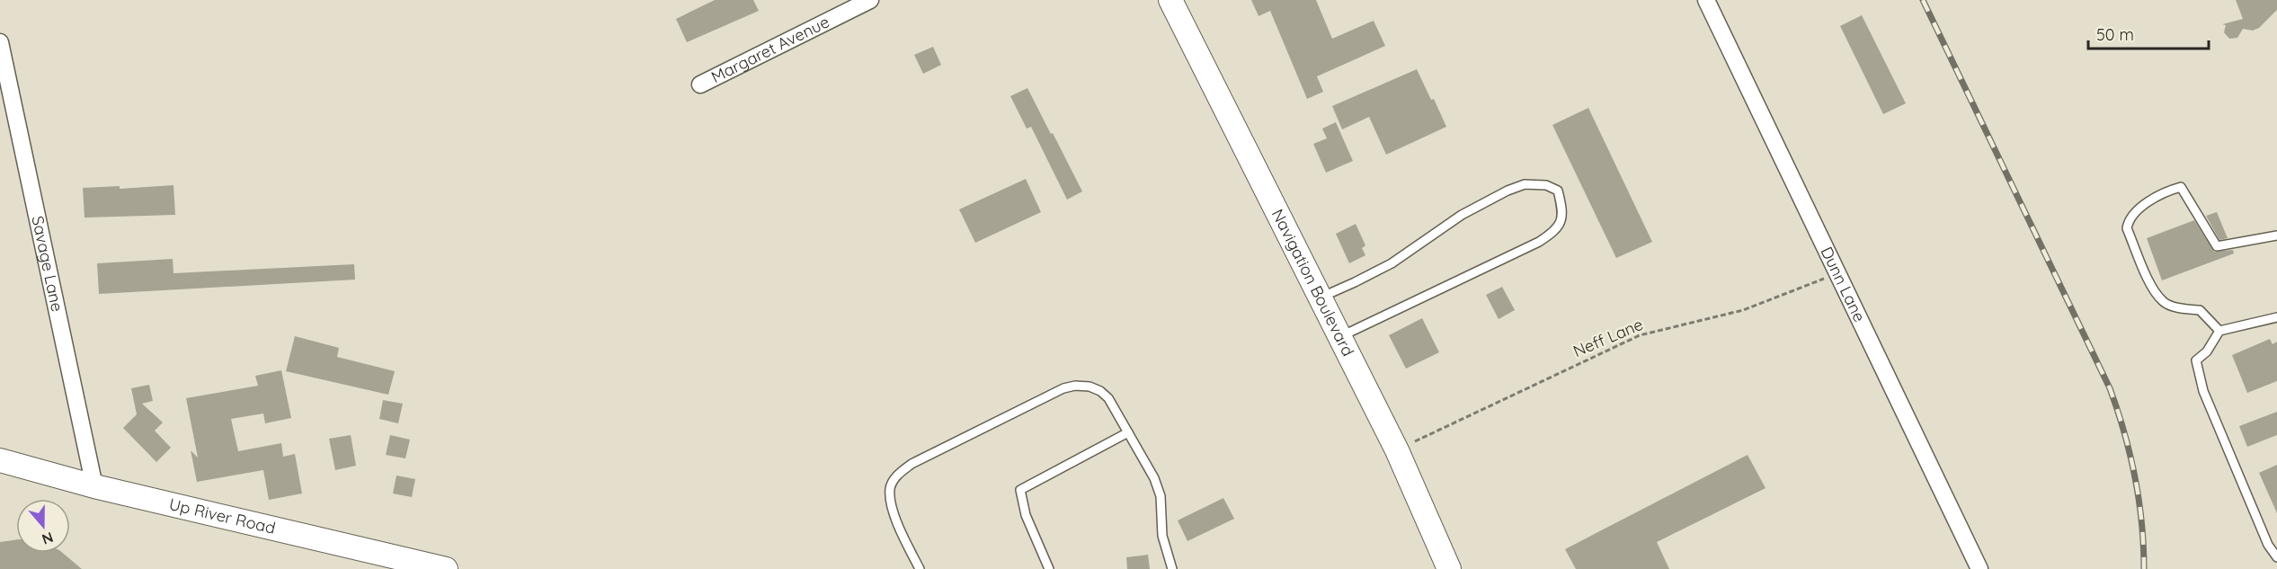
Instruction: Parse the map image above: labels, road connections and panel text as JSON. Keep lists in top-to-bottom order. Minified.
{"streets":{"street":["Margaret Avenue","Savage Lane","Navigation Boulevard","Dunn Lane","Up River Road"],"path":["Neff Lane"]},"crossings":[["Savage Lane","Up River Road"],["Navigation Boulevard","Neff Lane"],["Dunn Lane","Neff Lane"]],"scale_bar":"50 m","north":"bottom"}
